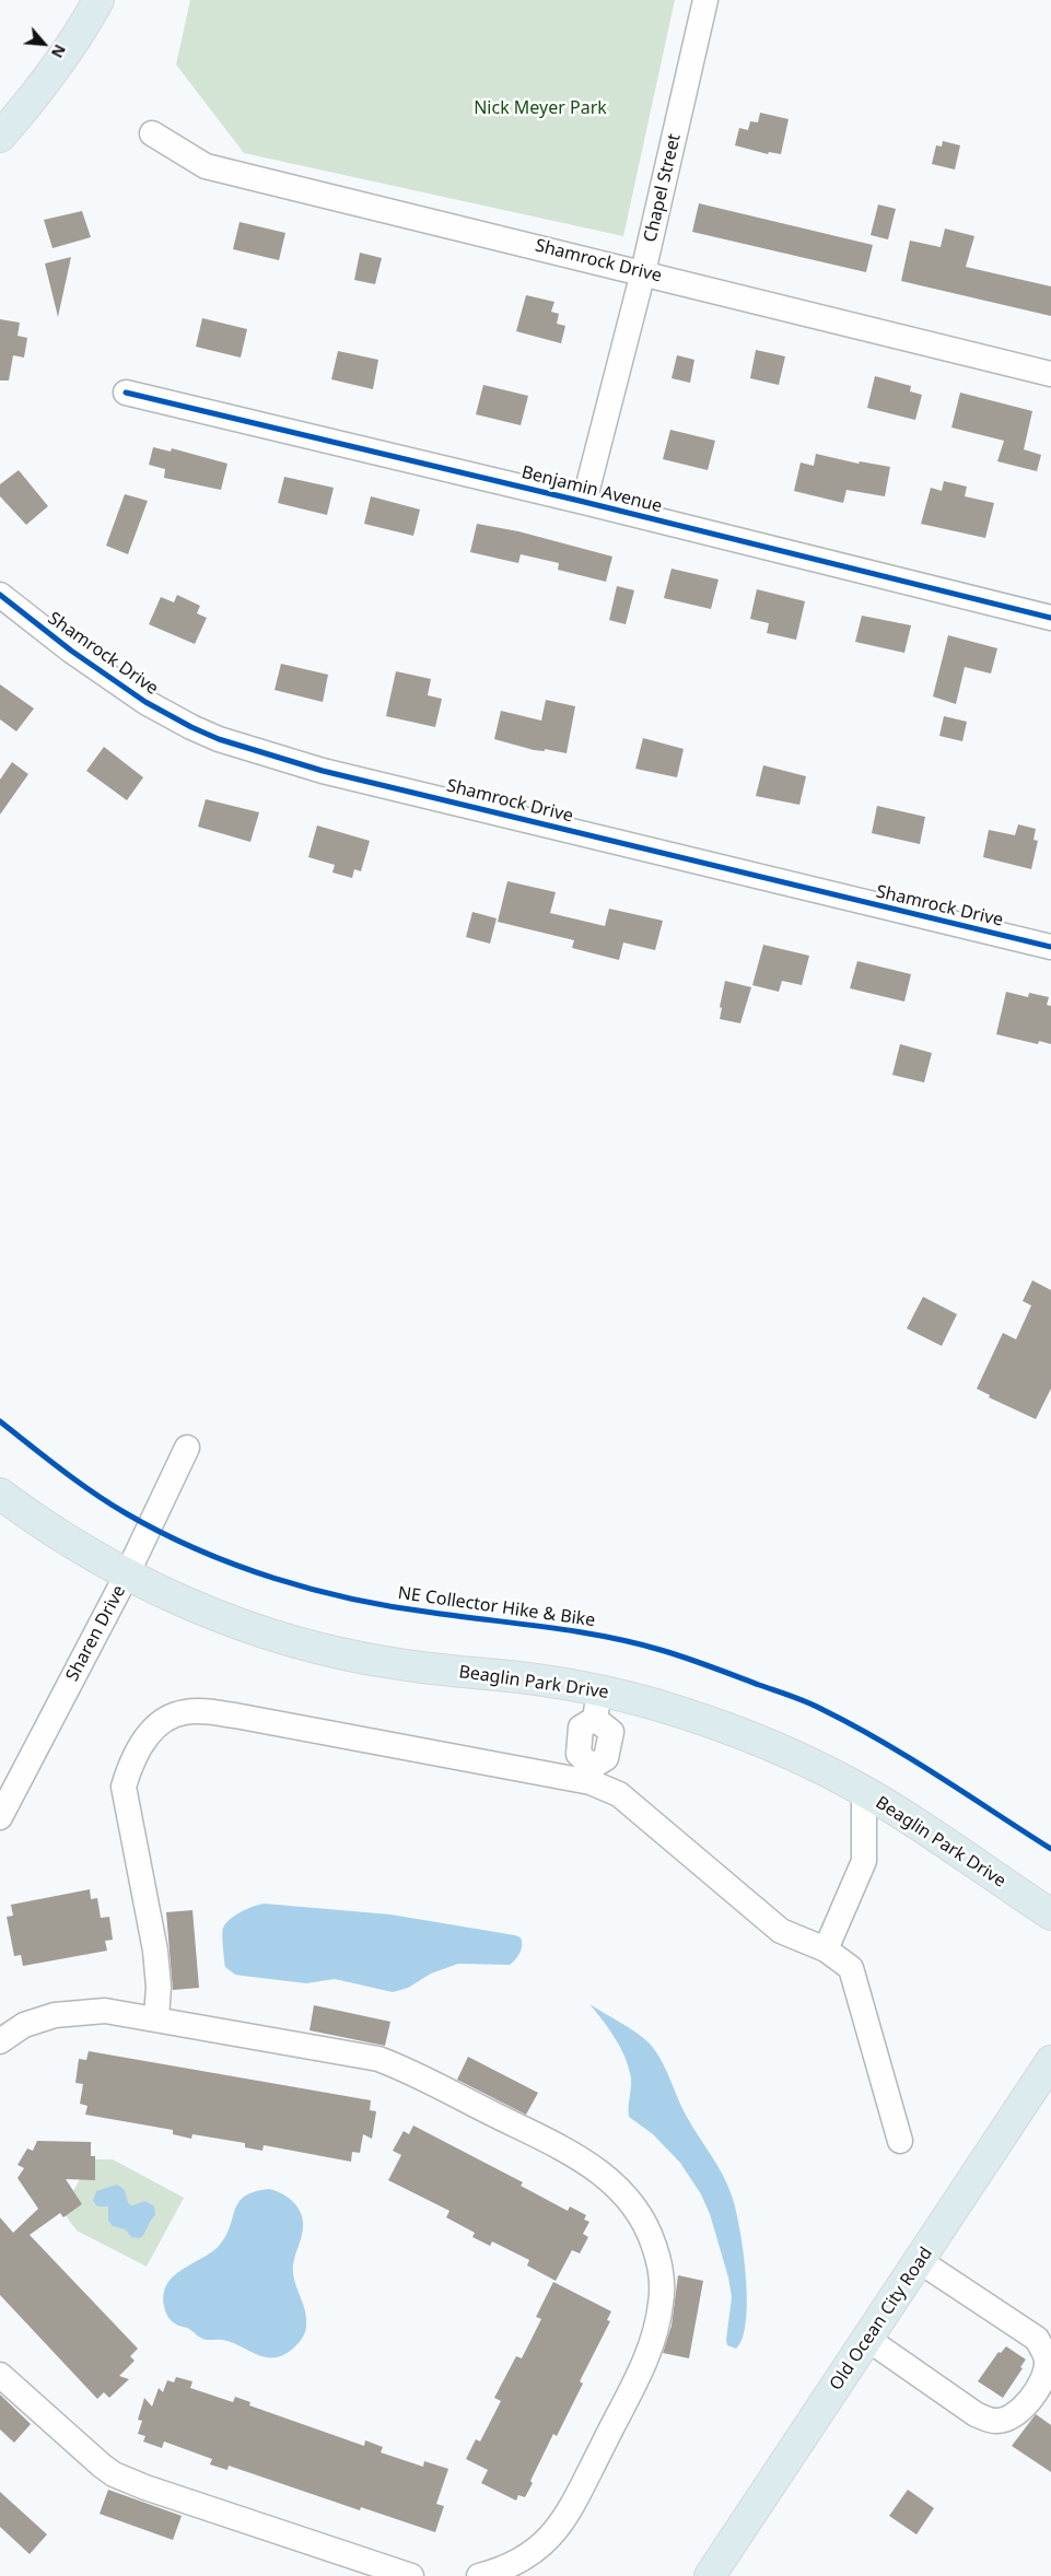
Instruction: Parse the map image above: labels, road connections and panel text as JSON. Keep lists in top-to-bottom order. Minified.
{"streets":{"main road":["Beaglin Park Drive","Old Ocean City Road"],"street":["Chapel Street","Shamrock Drive","Benjamin Avenue","Sharen Drive"],"cycle path":["NE Collector Hike & Bike"]},"crossings":[["Chapel Street","Shamrock Drive"],["Chapel Street","Benjamin Avenue"],["Sharen Drive","Beaglin Park Drive"]],"parks":["Nick Meyer Park"],"north":"bottom right"}
